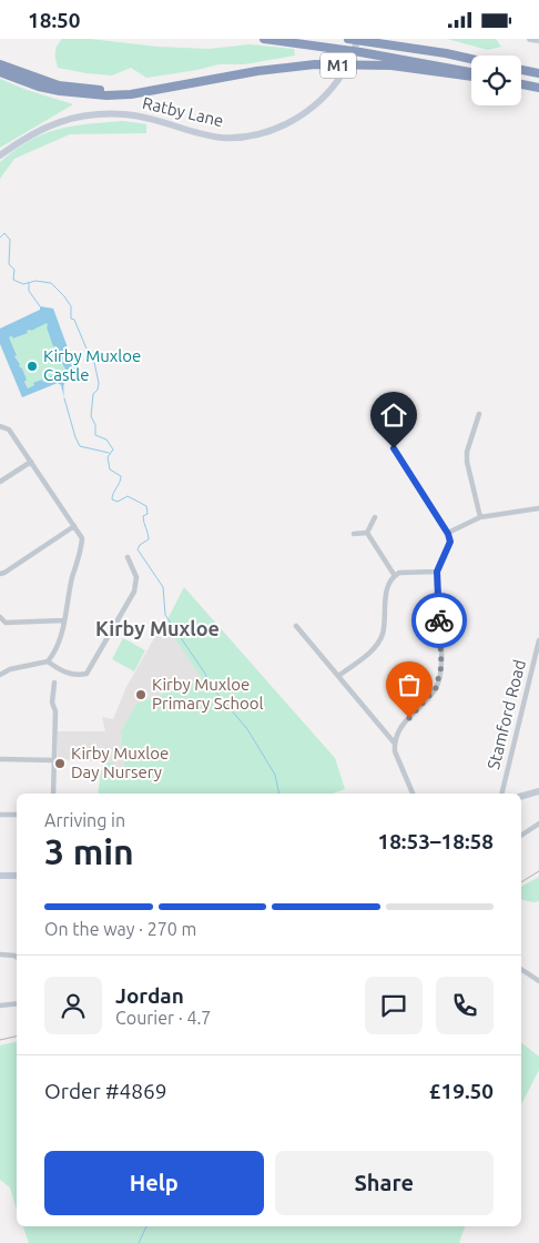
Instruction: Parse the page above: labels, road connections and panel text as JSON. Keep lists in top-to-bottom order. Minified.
{"streets":{"highway":["M1"],"street":["Ratby Lane","Stamford Road"]},"districts":["Kirby Muxloe"],"places":["Kirby Muxloe Castle","Kirby Muxloe Primary School","Kirby Muxloe Day Nursery"],"page":{"status":"18:50","heading":["3 min","Arriving in","18:53–18:58"],"panel":["Jordan","Courier · 4.7","Order #4869","£19.50"],"bar":"On the way · 270 m","buttons":["Help","Share"]}}
